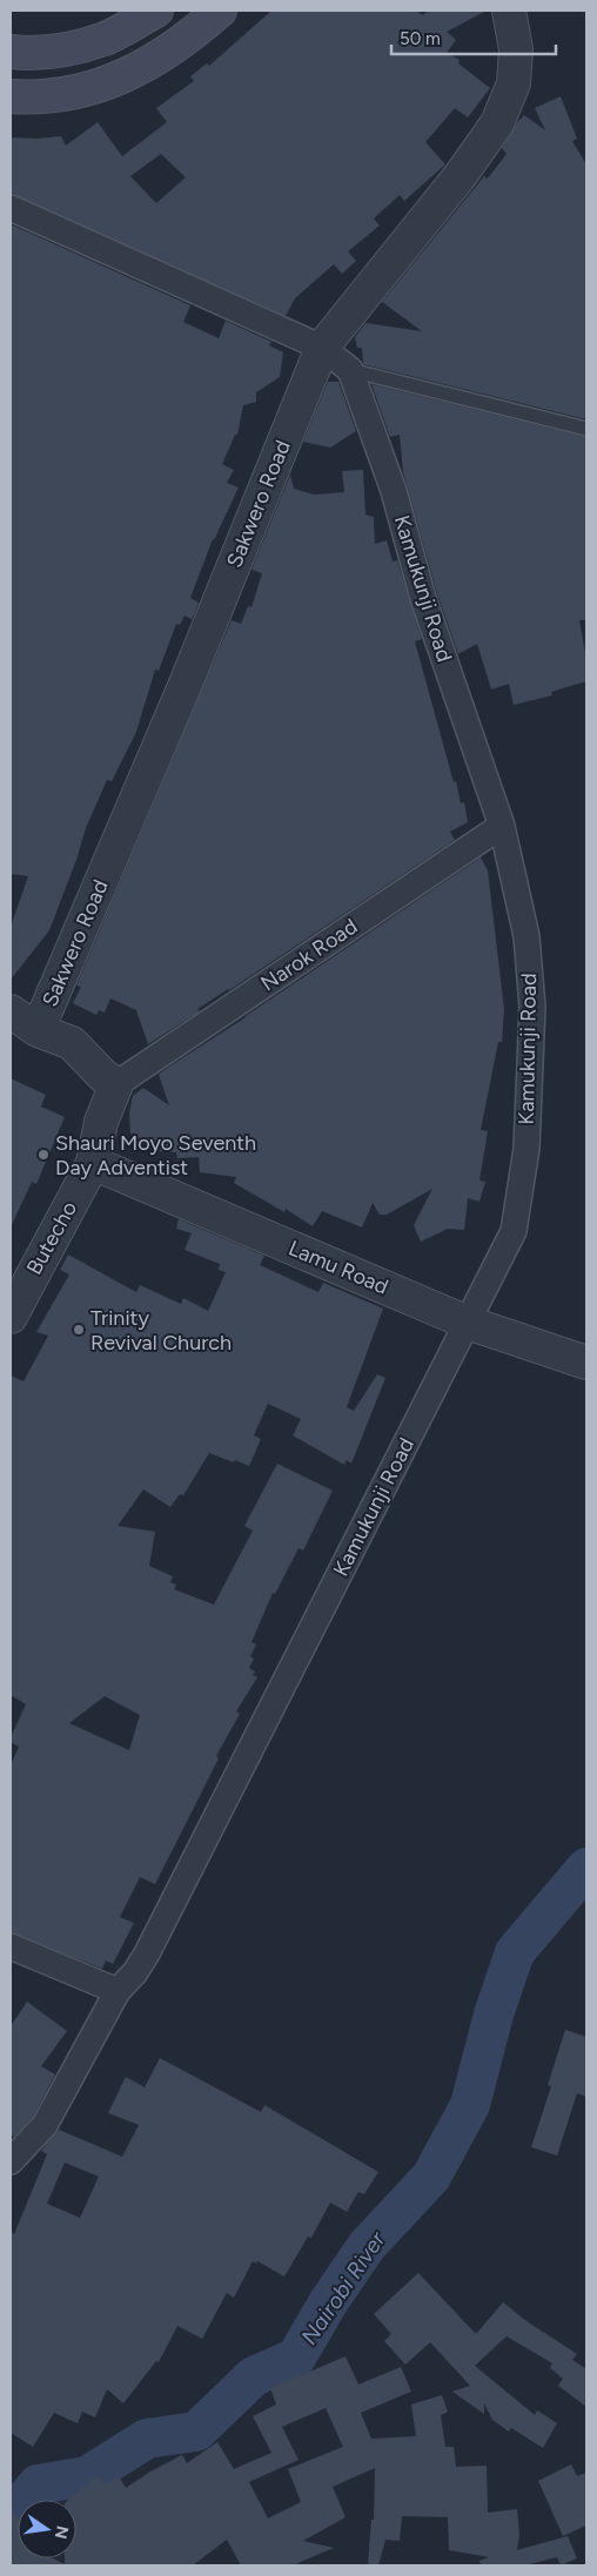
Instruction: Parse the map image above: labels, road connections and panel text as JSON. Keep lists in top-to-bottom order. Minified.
{"streets":{"street":["Sakwero Road","Kamukunji Road","Narok Road","Butecho","Lamu Road"]},"crossings":[["Kamukunji Road","Narok Road"],["Kamukunji Road","Lamu Road"],["Narok Road","Butecho"],["Butecho","Lamu Road"]],"water":["Nairobi River"],"places":["Shauri Moyo Seventh Day Adventist","Trinity Revival Church"],"scale_bar":"50 m","north":"right"}
